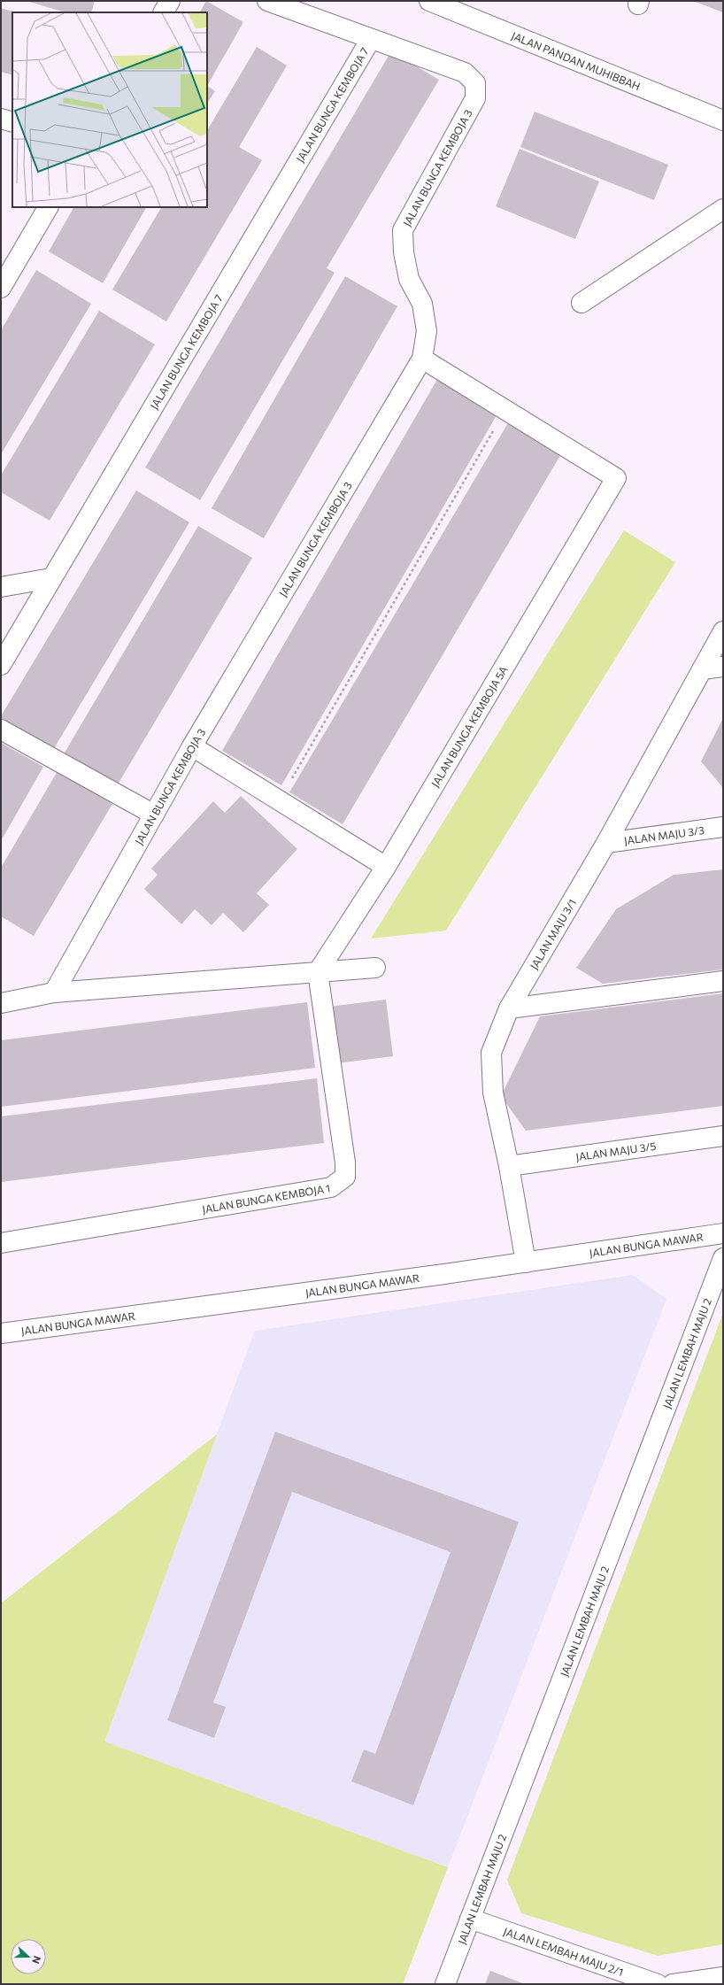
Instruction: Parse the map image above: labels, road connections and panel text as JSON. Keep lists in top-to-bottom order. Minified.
{"streets":{"street":["JALAN PANDAN MUHIBBAH","JALAN BUNGA KEMBOJA 7","JALAN BUNGA KEMBOJA 3","JALAN BUNGA KEMBOJA 5A","JALAN MAJU 3/3","JALAN MAJU 3/1","JALAN MAJU 3/5","JALAN BUNGA KEMBOJA 1","JALAN BUNGA MAWAR","JALAN LEMBAH MAJU 2","JALAN LEMBAH MAJU 2/1"]},"crossings":[["JALAN BUNGA KEMBOJA 7","JALAN BUNGA KEMBOJA 3"],["JALAN BUNGA KEMBOJA 5A","JALAN BUNGA KEMBOJA 1"],["JALAN MAJU 3/3","JALAN MAJU 3/1"],["JALAN MAJU 3/1","JALAN MAJU 3/5"],["JALAN MAJU 3/1","JALAN BUNGA MAWAR"],["JALAN LEMBAH MAJU 2","JALAN LEMBAH MAJU 2/1"]],"north":"right"}
